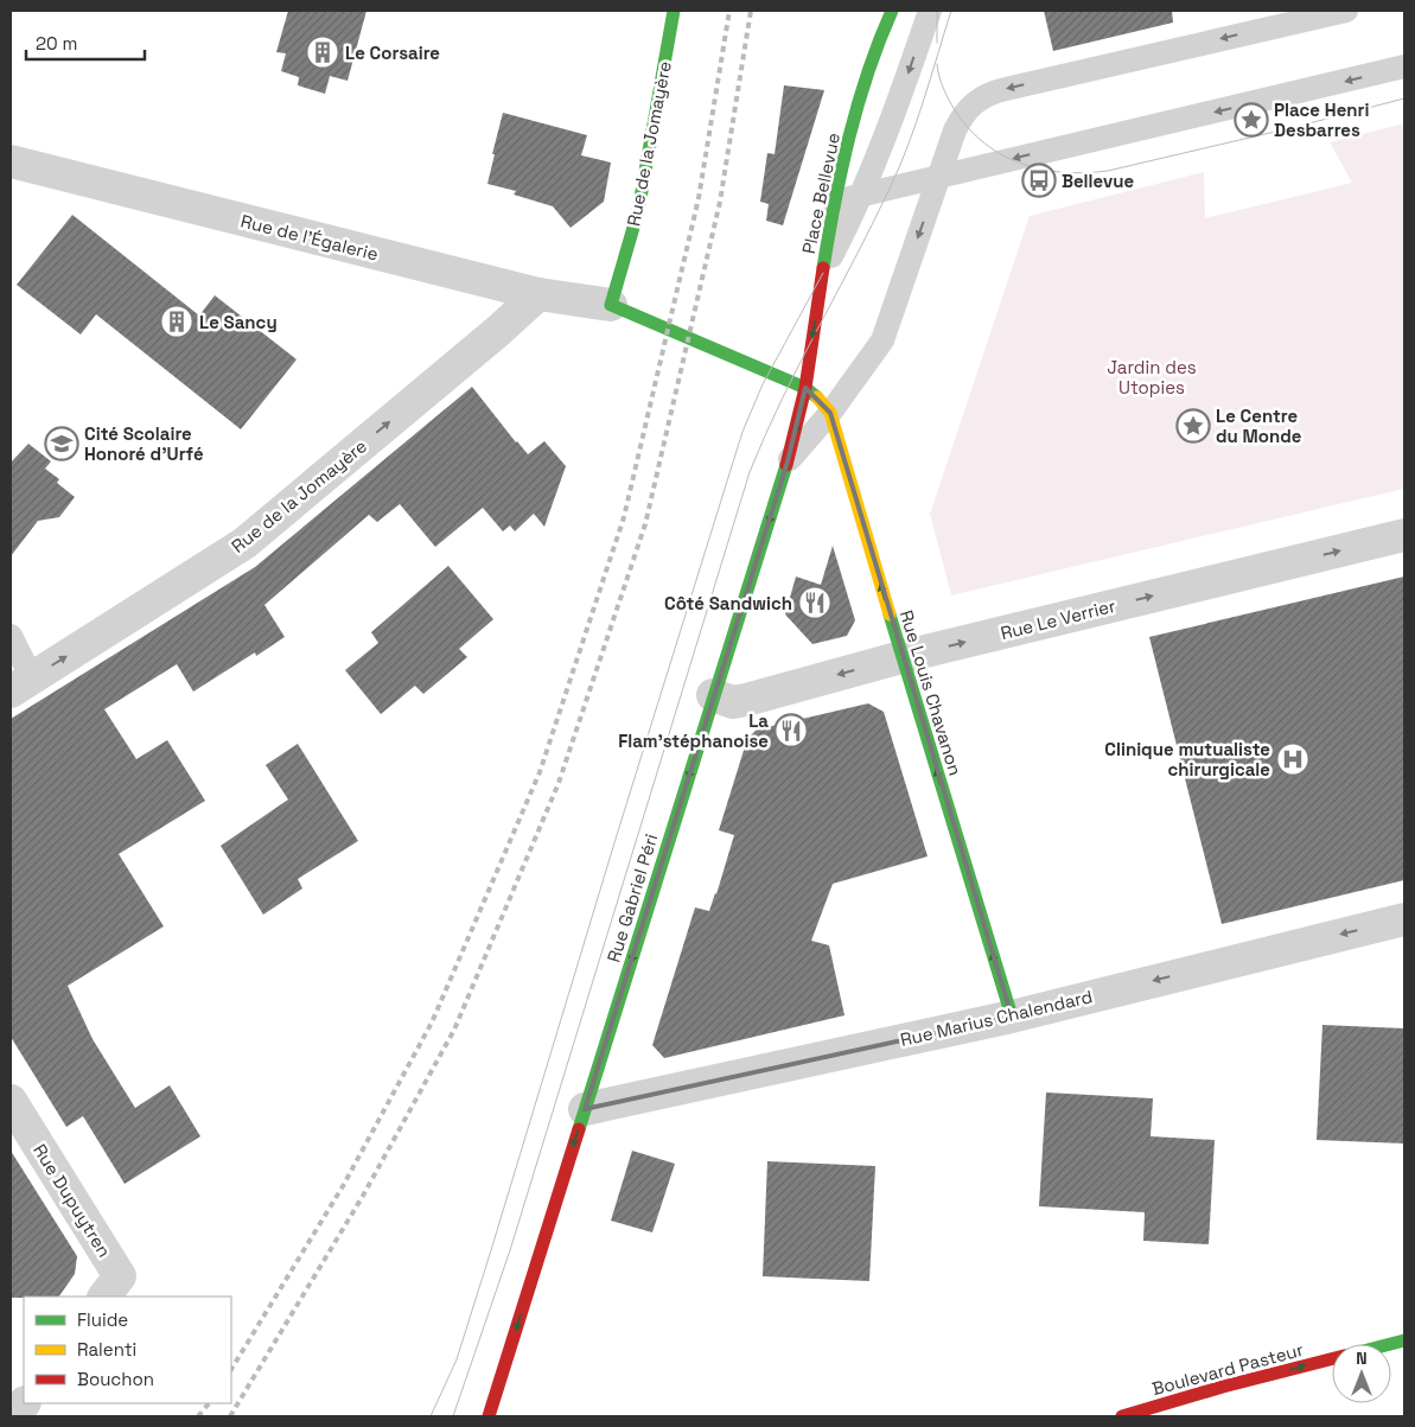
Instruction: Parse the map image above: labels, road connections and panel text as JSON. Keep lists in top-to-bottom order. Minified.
{"streets":{"main road":["Rue de la Jomayère","Place Bellevue","Rue Louis Chavanon","Rue Gabriel Péri","Boulevard Pasteur"],"street":["Rue de l'Égalerie","Rue Le Verrier","Rue Marius Chalendard","Rue Dupuytren"]},"crossings":[["Rue de la Jomayère","Rue de l'Égalerie"],["Place Bellevue","Rue Louis Chavanon"],["Place Bellevue","Rue Gabriel Péri"],["Rue Le Verrier","Rue Louis Chavanon"],["Rue Le Verrier","Rue Gabriel Péri"],["Rue Louis Chavanon","Rue Gabriel Péri"],["Rue Louis Chavanon","Rue Marius Chalendard"],["Rue Gabriel Péri","Rue Marius Chalendard"]],"one_way":["Rue de la Jomayère","Rue Louis Chavanon","Rue Gabriel Péri","Rue Marius Chalendard","Boulevard Pasteur"],"parks":["Jardin des Utopies"],"places":{"building":["Le Corsaire","Le Sancy"],"place":["Place Henri Desbarres","Le Centre du Monde"],"bus stop":["Bellevue"],"school or university":["Cité Scolaire Honoré d'Urfé"],"restaurant":["Côté Sandwich","La Flam'stéphanoise"],"hospital":["Clinique mutualiste chirurgicale"]},"legend":["Fluide","Ralenti","Bouchon"],"scale_bar":"20 m","north":"top"}
